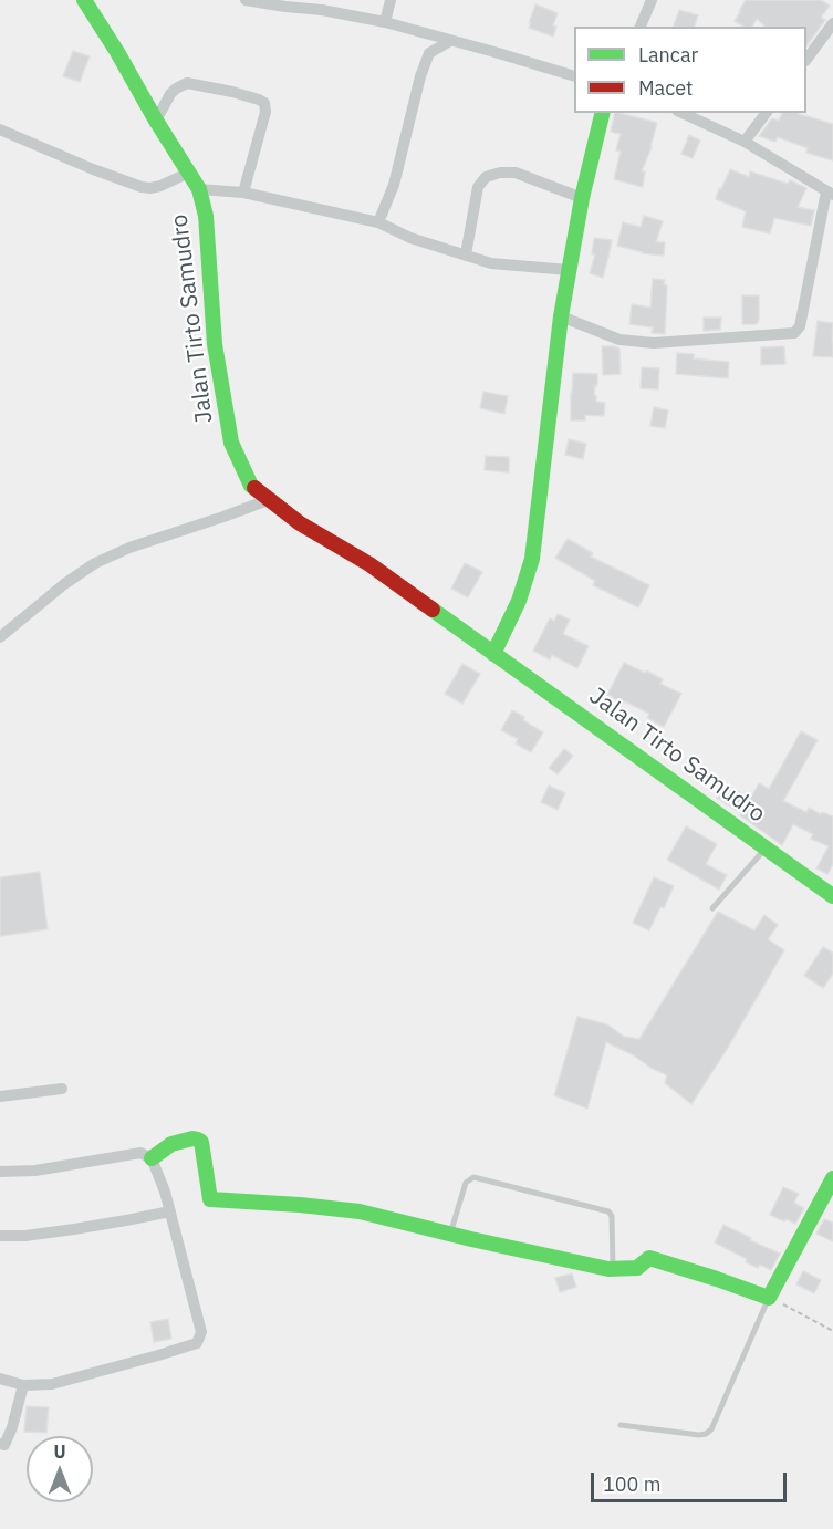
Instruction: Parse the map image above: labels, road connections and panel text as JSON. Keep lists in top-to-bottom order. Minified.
{"streets":{"street":["Jalan Tirto Samudro"]},"legend":["Lancar","Macet"],"scale_bar":"100 m","north":"top"}
